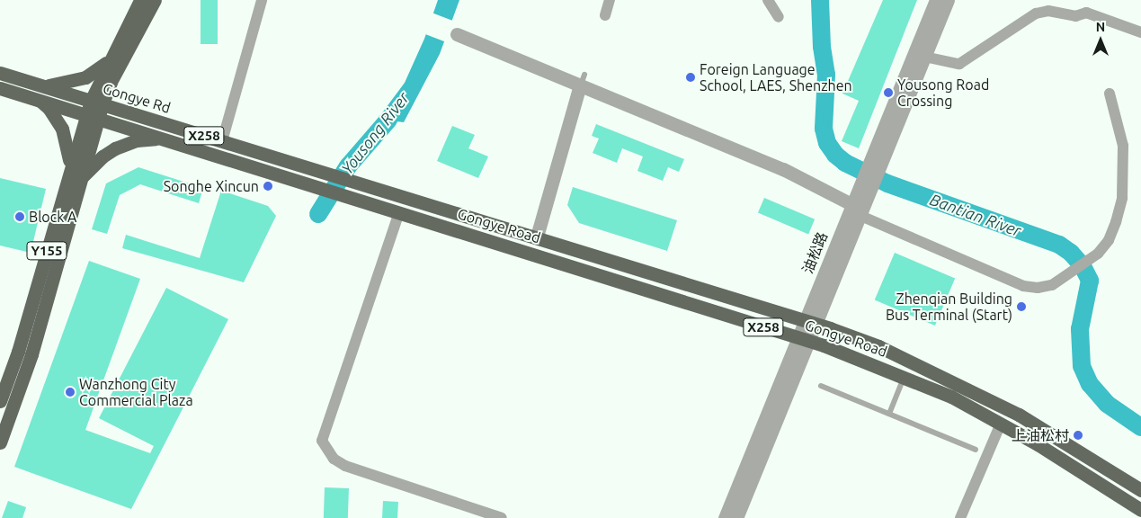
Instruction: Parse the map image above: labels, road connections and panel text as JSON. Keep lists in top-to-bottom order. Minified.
{"streets":{"main road":["Gongye Rd","X258","Gongye Road","Y155"],"street":["油松路"]},"crossings":[["Gongye Rd","Gongye Road"],["Gongye Rd","Y155"],["X258","Gongye Road"],["X258","Y155"],["Gongye Road","油松路"]],"water":["Yousong River","Bantian River"],"places":["Foreign Language School, LAES, Shenzhen","Yousong Road Crossing","Songhe Xincun","Block A","Zhenqian Building Bus Terminal (Start)","Wanzhong City Commercial Plaza","上油松村"],"north":"top"}
